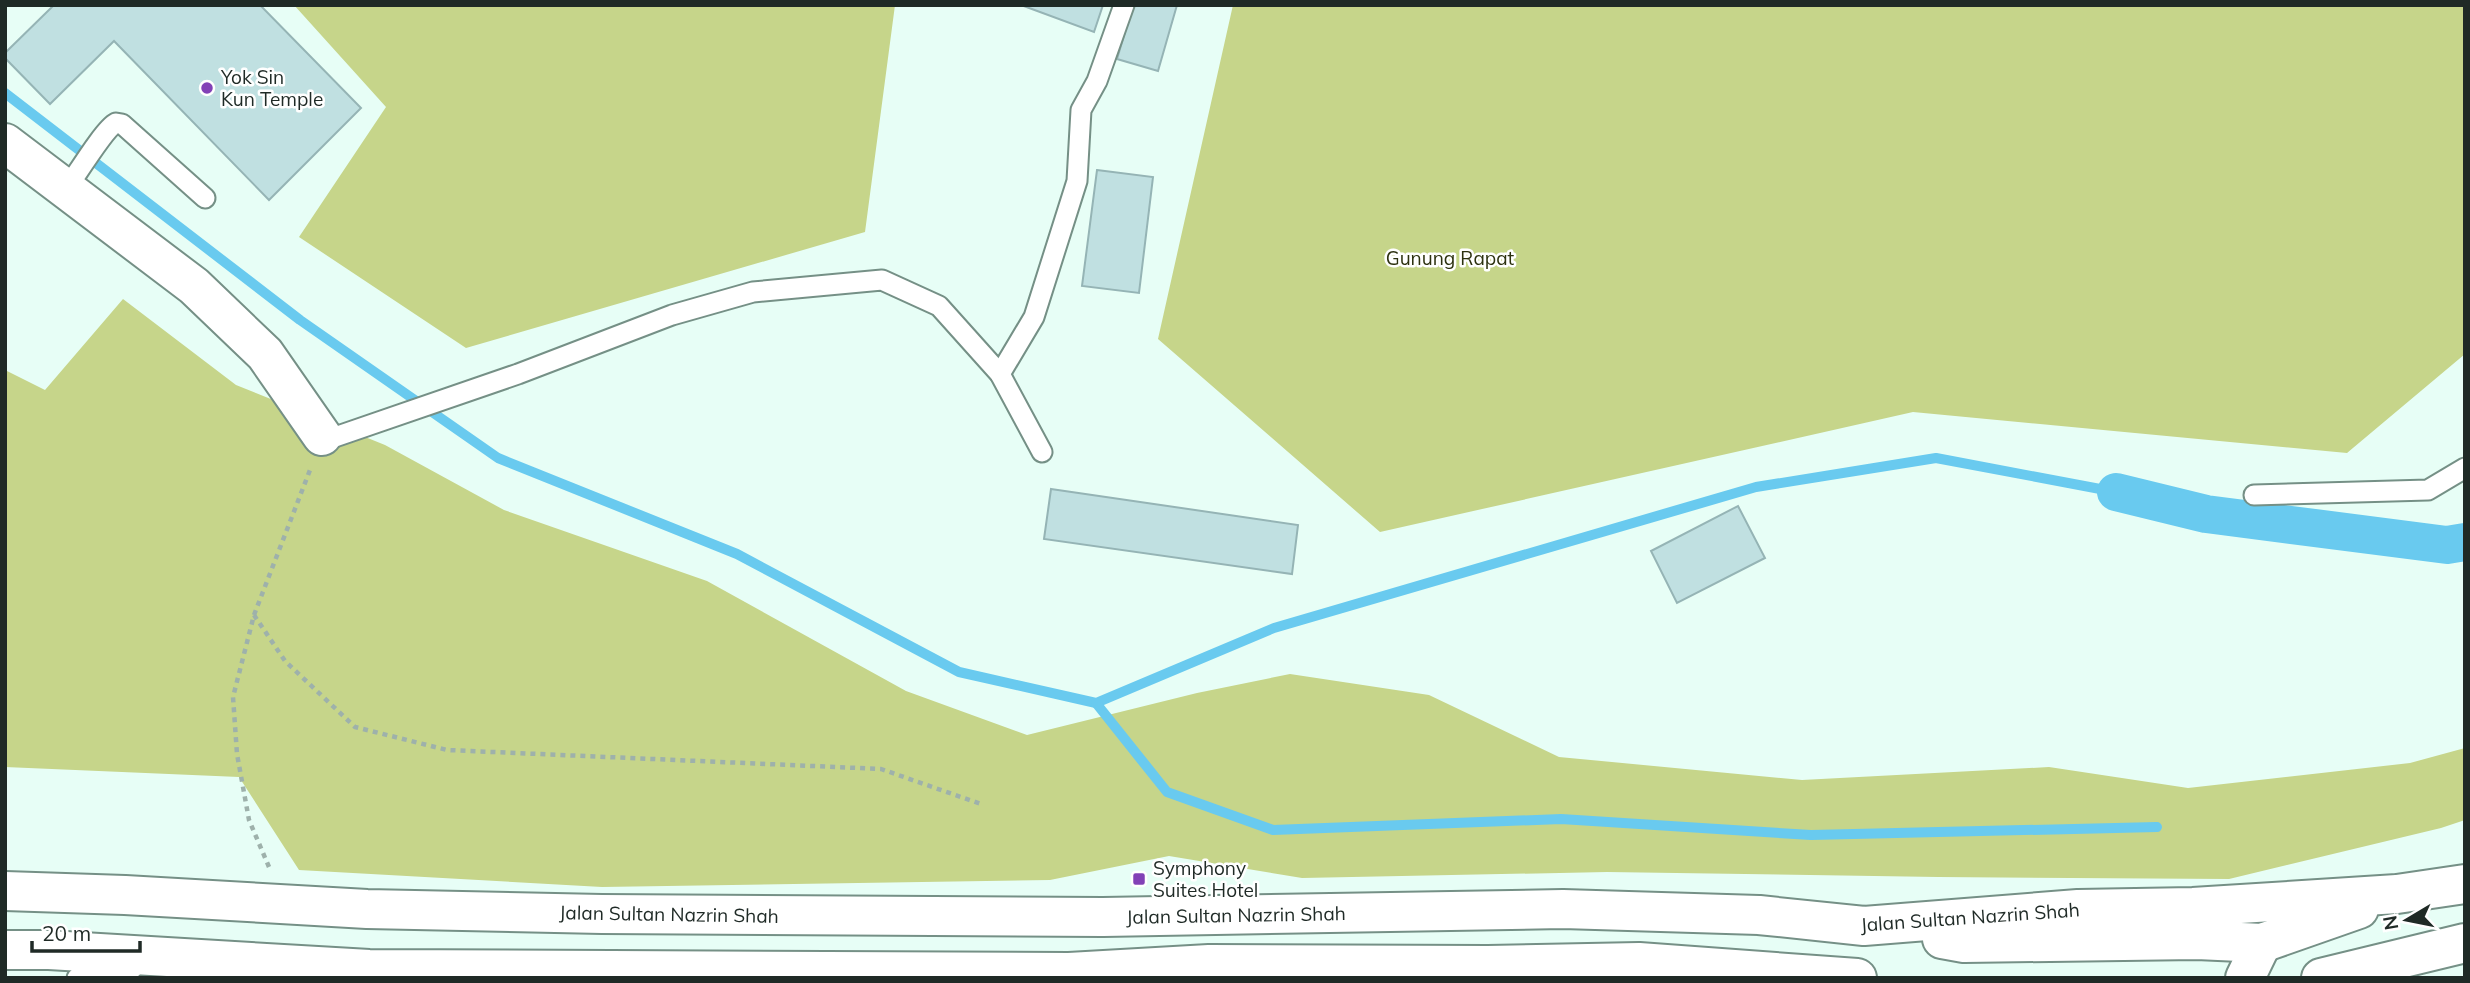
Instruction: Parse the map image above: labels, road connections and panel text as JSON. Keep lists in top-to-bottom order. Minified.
{"streets":{"main road":["Jalan Sultan Nazrin Shah"]},"parks":["Gunung Rapat"],"places":{"other":["Yok Sin Kun Temple"],"transit":["Symphony Suites Hotel"]},"scale_bar":"20 m","north":"left"}
